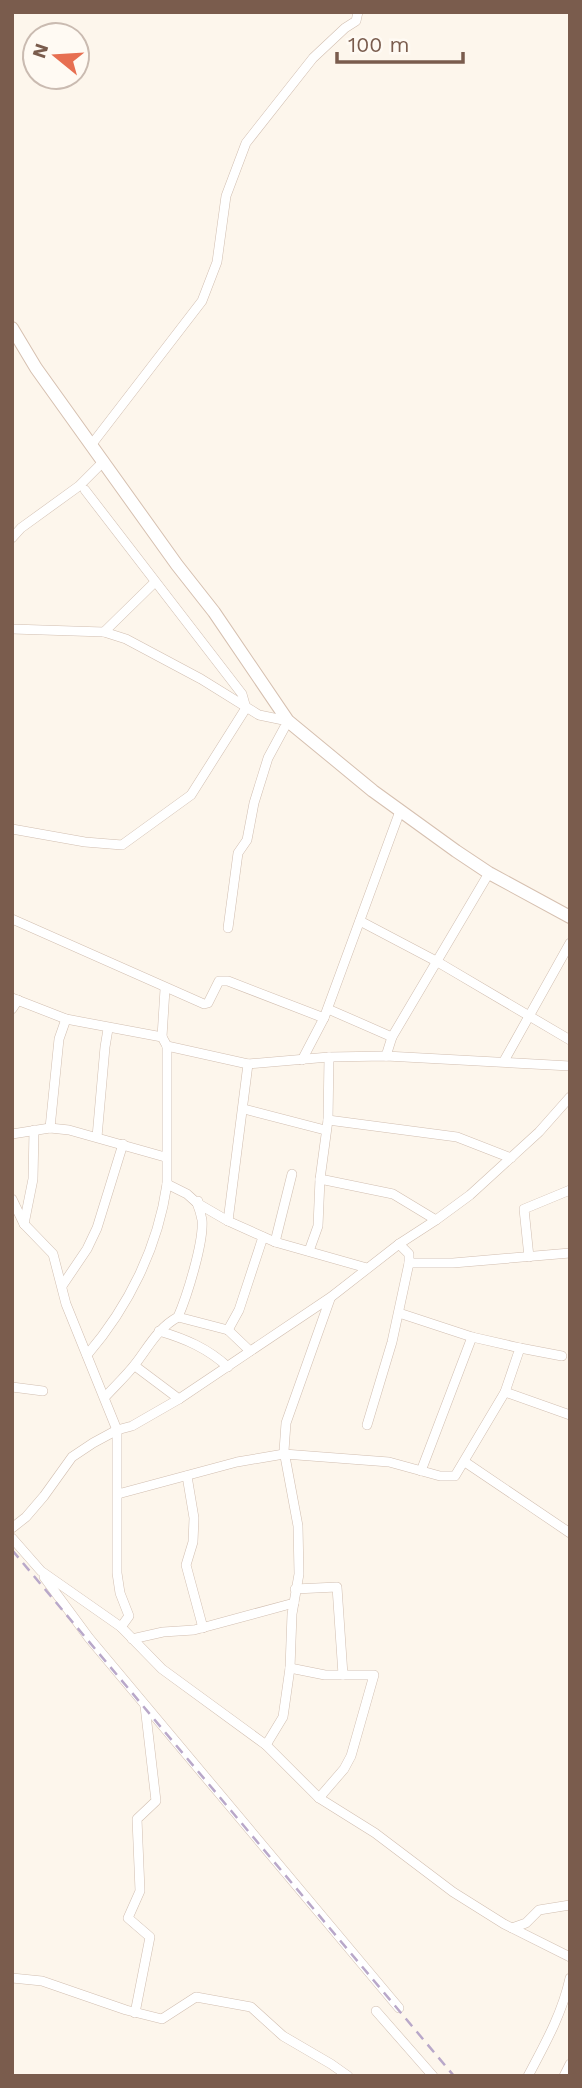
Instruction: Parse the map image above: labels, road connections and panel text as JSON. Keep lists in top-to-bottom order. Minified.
{"scale_bar":"100 m","north":"left"}
